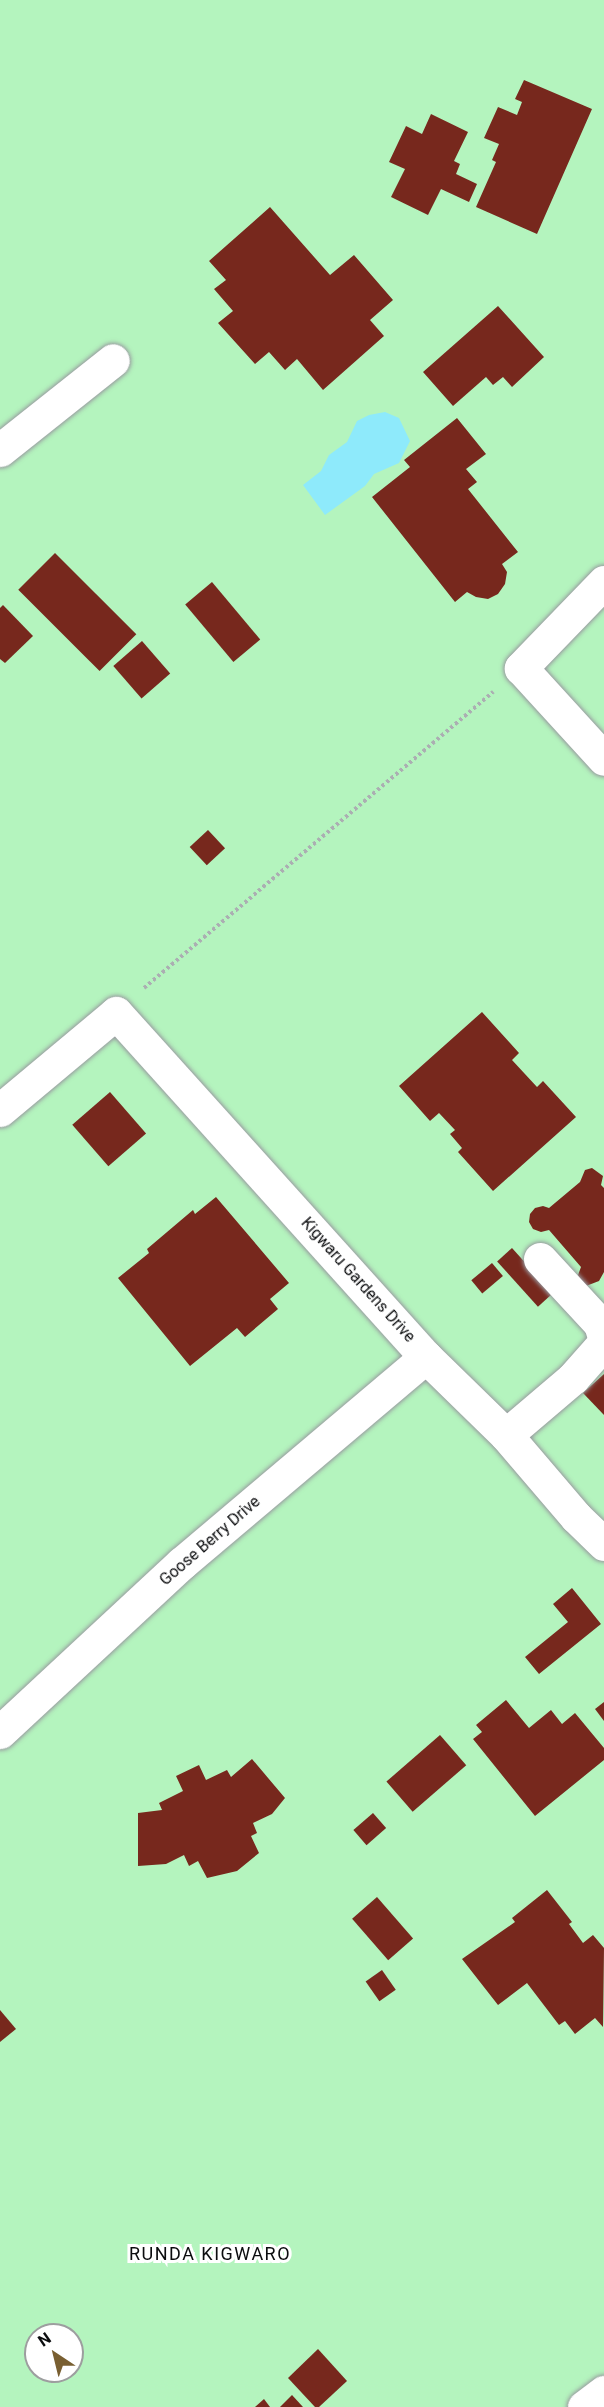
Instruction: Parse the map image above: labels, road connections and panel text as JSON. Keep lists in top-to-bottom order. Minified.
{"streets":{"street":["Kigwaru Gardens Drive","Goose Berry Drive"]},"crossings":[["Kigwaru Gardens Drive","Goose Berry Drive"]],"districts":["RUNDA KIGWARO"],"north":"top left"}
